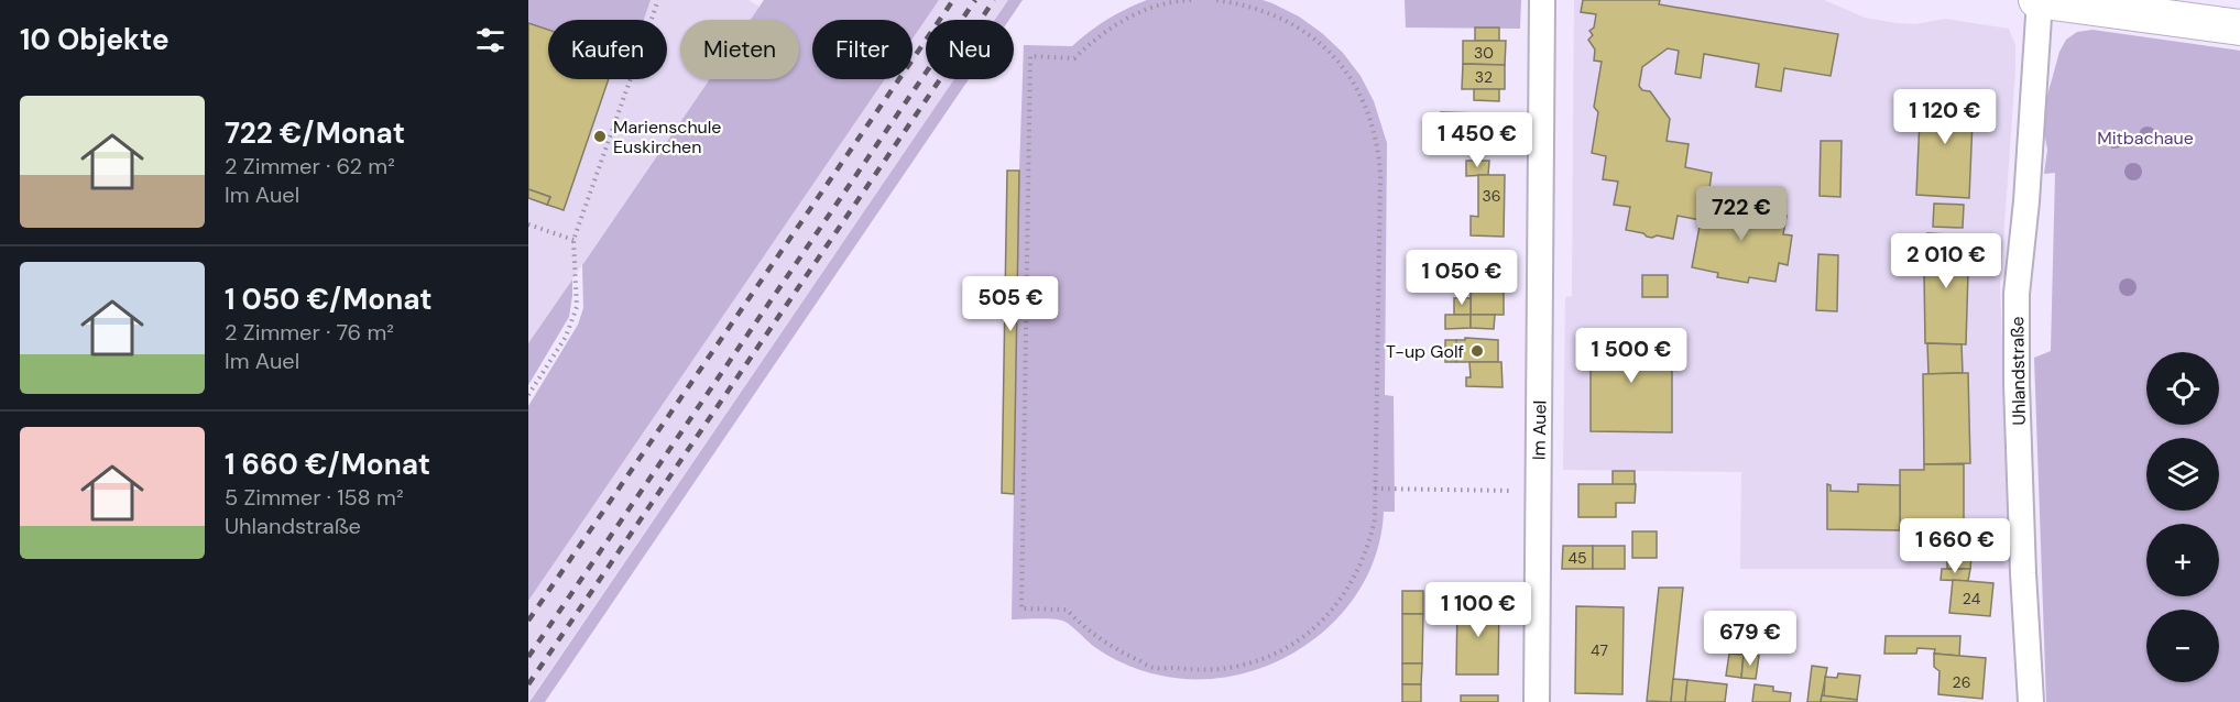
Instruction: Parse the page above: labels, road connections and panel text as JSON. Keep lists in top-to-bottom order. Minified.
{"streets":{"street":["Uhlandstraße","Im Auel"]},"parks":["Mitbachaue"],"places":["Marienschule Euskirchen","T-up Golf"],"house_numbers":["30","32","36","45","24","47","26"],"page":{"heading":"10 Objekte","chip":["Kaufen","Mieten","Filter","Neu"],"list":[{"name":"722 €/Monat","note":"2 Zimmer · 62 m² · Im Auel"},{"name":"1 050 €/Monat","note":"2 Zimmer · 76 m² · Im Auel"},{"name":"1 660 €/Monat","note":"5 Zimmer · 158 m² · Uhlandstraße"}],"price":["1 120 €","1 450 €","722 €","2 010 €","1 050 €","505 €","1 500 €","1 660 €","1 100 €","679 €"],"map_buttons":["+","−"]}}
